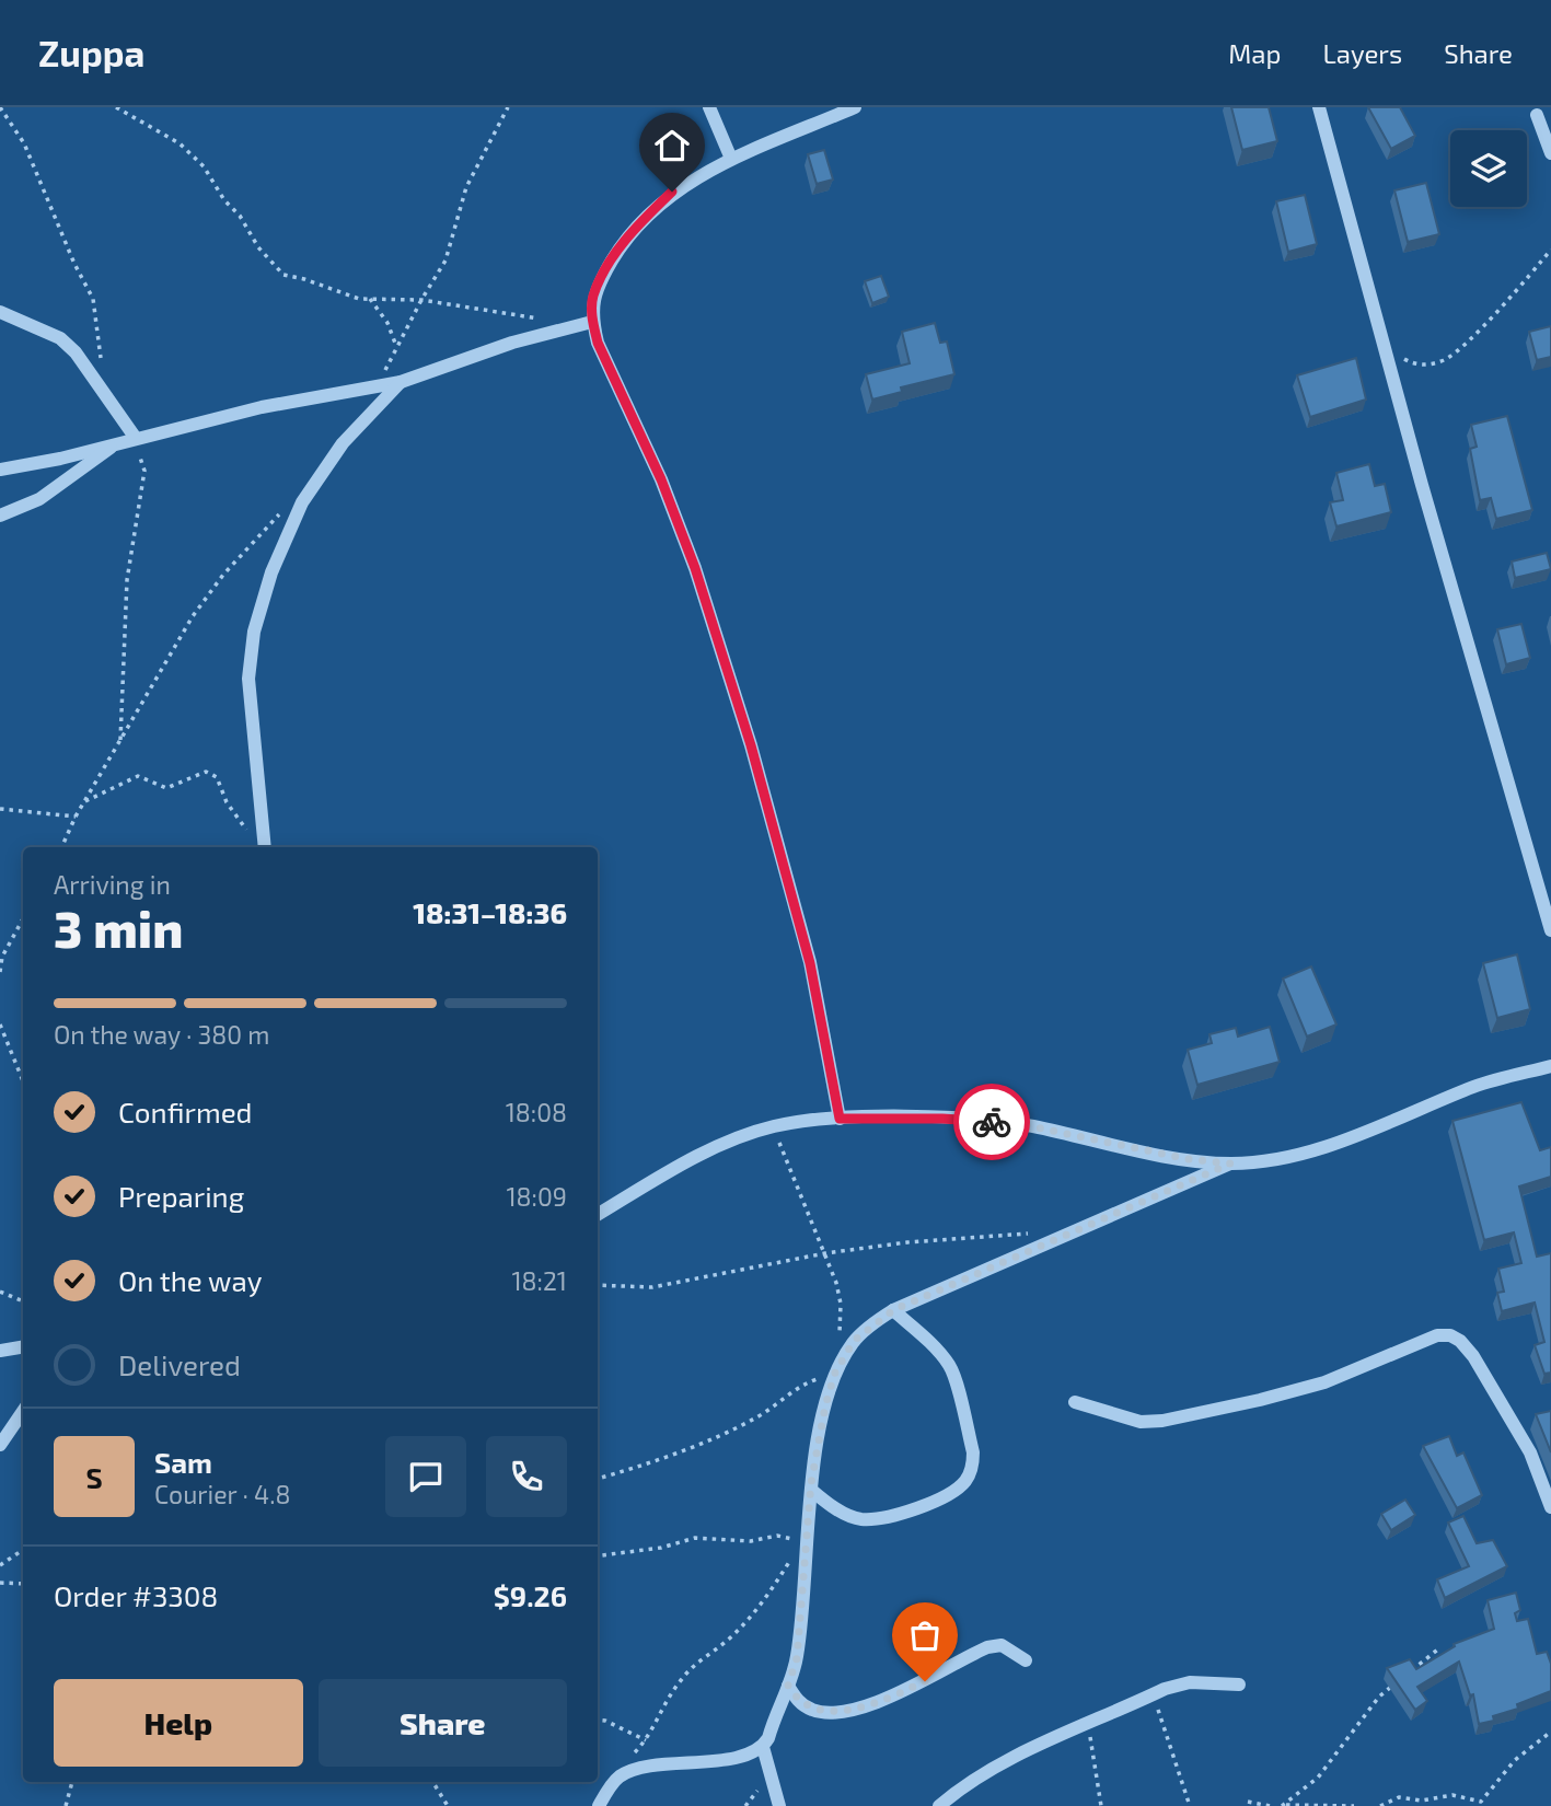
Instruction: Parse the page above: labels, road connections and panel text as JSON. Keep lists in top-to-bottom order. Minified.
{"page":{"header":"Zuppa","nav":["Map","Layers","Share"],"heading":["3 min","Arriving in","18:31–18:36"],"panel":["Sam","Courier · 4.8","Order #3308","$9.26"],"bar":"On the way · 380 m","list":[["Confirmed","18:08"],["Preparing","18:09"],["On the way","18:21"],"Delivered"],"round":"S","buttons":["Help","Share"]}}
